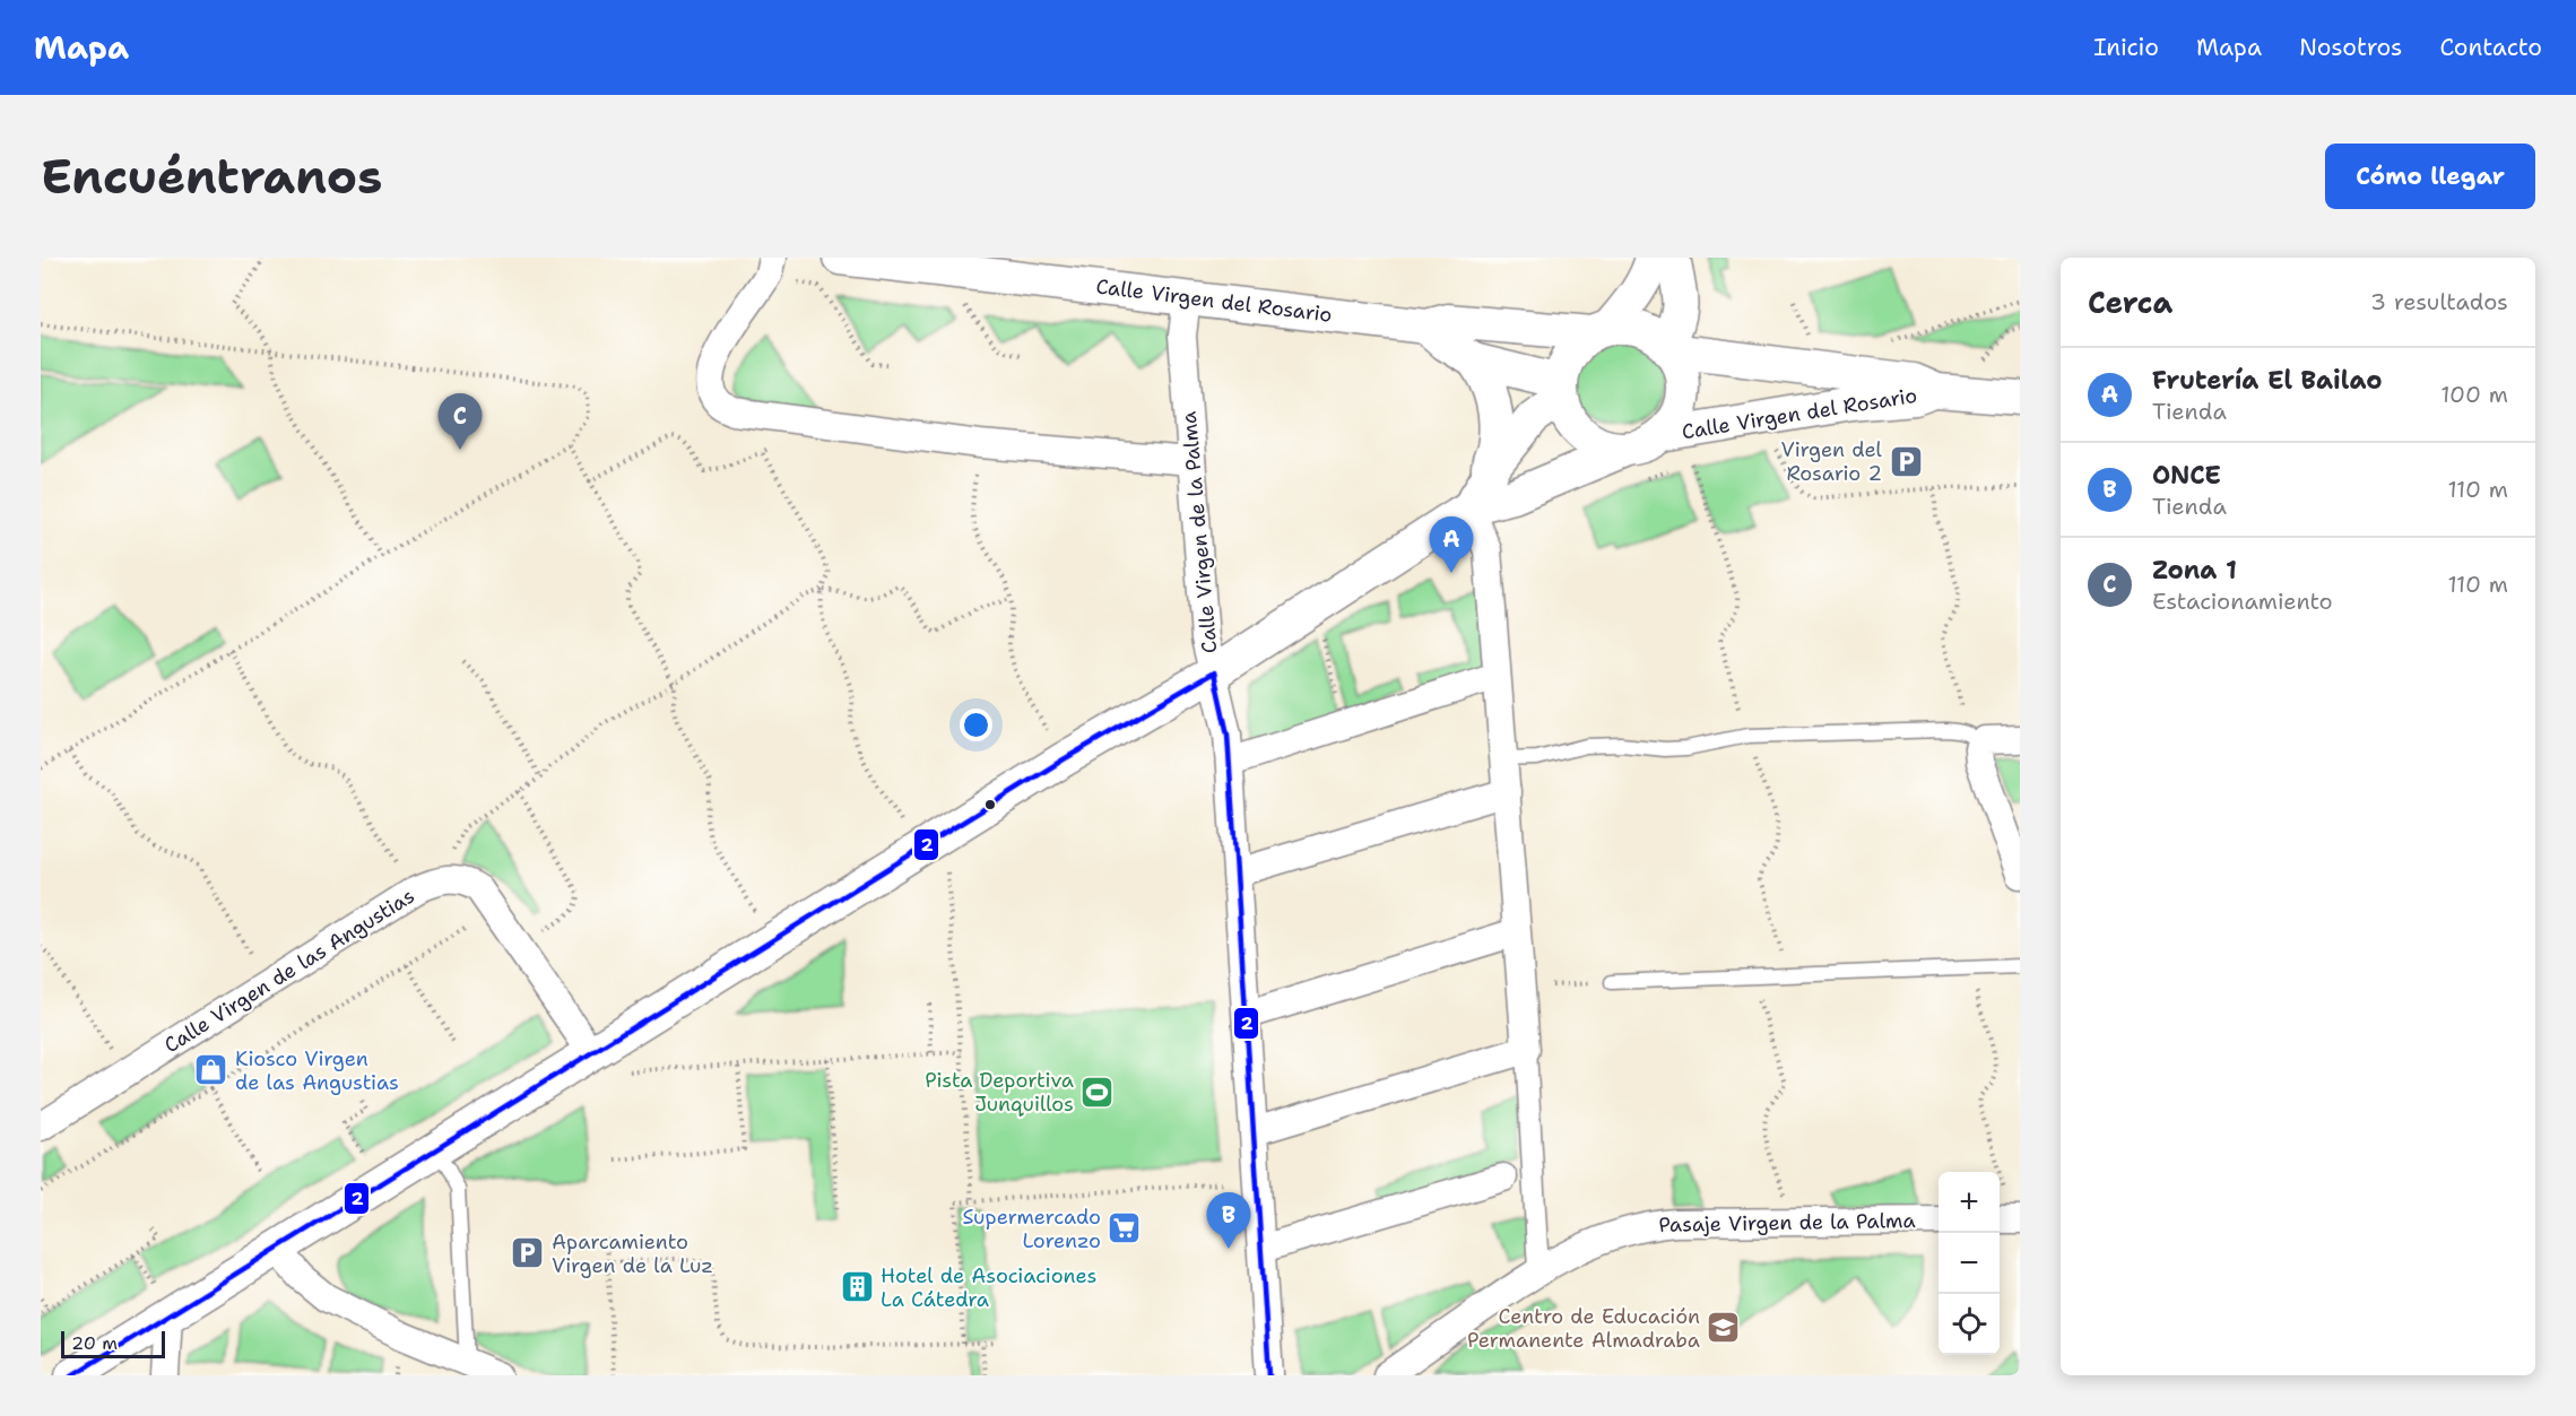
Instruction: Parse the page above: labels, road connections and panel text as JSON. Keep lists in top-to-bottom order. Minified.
{"streets":{"street":["Calle Virgen del Rosario","Calle Virgen de la Palma","Calle Virgen de las Angustias","Pasaje Virgen de la Palma"]},"crossings":[["Calle Virgen del Rosario","Calle Virgen de la Palma"]],"places":{"parking":["Virgen del Rosario 2","Aparcamiento Virgen de la Luz"],"shop":["Kiosco Virgen de las Angustias"],"sports":["Pista Deportiva Junquillos"],"supermarket":["Supermercado Lorenzo"],"building":["Hotel de Asociaciones La Cátedra"],"school or university":["Centro de Educación Permanente Almadraba"]},"lines":["transit line 2"],"scale_bar":"20 m","page":{"header":"Mapa","nav":["Inicio","Mapa","Nosotros","Contacto"],"buttons":"Cómo llegar","title":"Encuéntranos","heading":["Cerca","3 resultados"],"list":[{"mark":"A","name":"Frutería El Bailao","note":"Tienda","value":"100 m"},{"mark":"B","name":"ONCE","note":"Tienda","value":"110 m"},{"mark":"C","name":"Zona 1","note":"Estacionamiento","value":"110 m"}],"pins":["C","A","B"],"map_buttons":["+","−"],"scale":"20 m"}}
